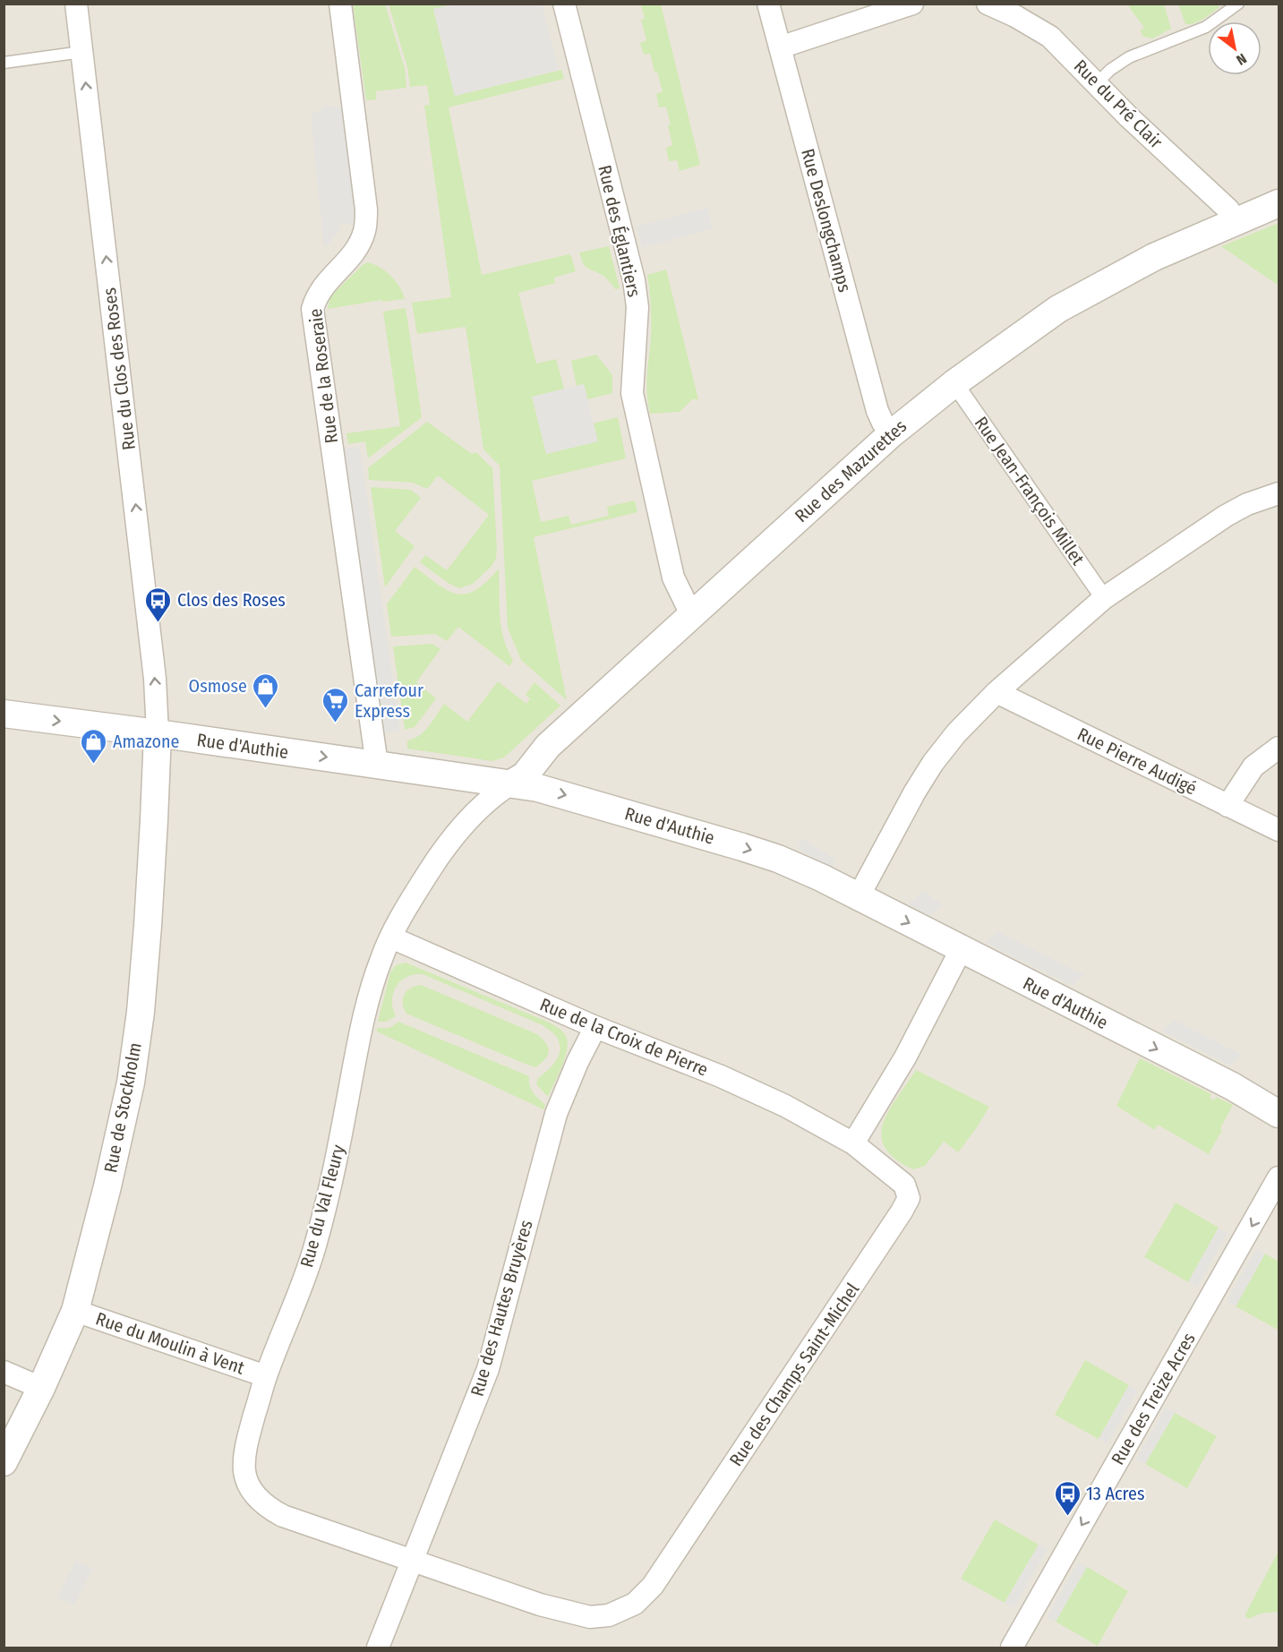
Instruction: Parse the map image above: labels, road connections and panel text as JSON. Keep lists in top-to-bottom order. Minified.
{"streets":{"street":["Rue du Pré Clair","Rue Deslongchamps","Rue des Églantiers","Rue du Clos des Roses","Rue de la Roseraie","Rue des Mazurettes","Rue Jean-François Millet","Rue d'Authie","Rue Pierre Audigé","Rue de la Croix de Pierre","Rue de Stockholm","Rue du Val Fleury","Rue des Hautes Bruyères","Rue du Moulin à Vent","Rue des Champs Saint-Michel","Rue des Treize Acres"]},"crossings":[["Rue du Pré Clair","Rue des Mazurettes"],["Rue Deslongchamps","Rue des Mazurettes"],["Rue des Églantiers","Rue des Mazurettes"],["Rue du Clos des Roses","Rue d'Authie"],["Rue du Clos des Roses","Rue de Stockholm"],["Rue de la Roseraie","Rue d'Authie"],["Rue des Mazurettes","Rue Jean-François Millet"],["Rue des Mazurettes","Rue d'Authie"],["Rue des Mazurettes","Rue du Val Fleury"],["Rue d'Authie","Rue de Stockholm"],["Rue d'Authie","Rue du Val Fleury"],["Rue de la Croix de Pierre","Rue du Val Fleury"],["Rue de la Croix de Pierre","Rue des Hautes Bruyères"],["Rue de la Croix de Pierre","Rue des Champs Saint-Michel"],["Rue de Stockholm","Rue du Moulin à Vent"],["Rue du Val Fleury","Rue des Hautes Bruyères"],["Rue du Val Fleury","Rue du Moulin à Vent"],["Rue du Val Fleury","Rue des Champs Saint-Michel"],["Rue des Hautes Bruyères","Rue des Champs Saint-Michel"]],"one_way":["Rue du Clos des Roses","Rue d'Authie","Rue des Treize Acres"],"places":{"bus stop":["Clos des Roses","13 Acres"],"shop":["Osmose","Amazone"],"supermarket":["Carrefour Express"]},"north":"bottom right"}
